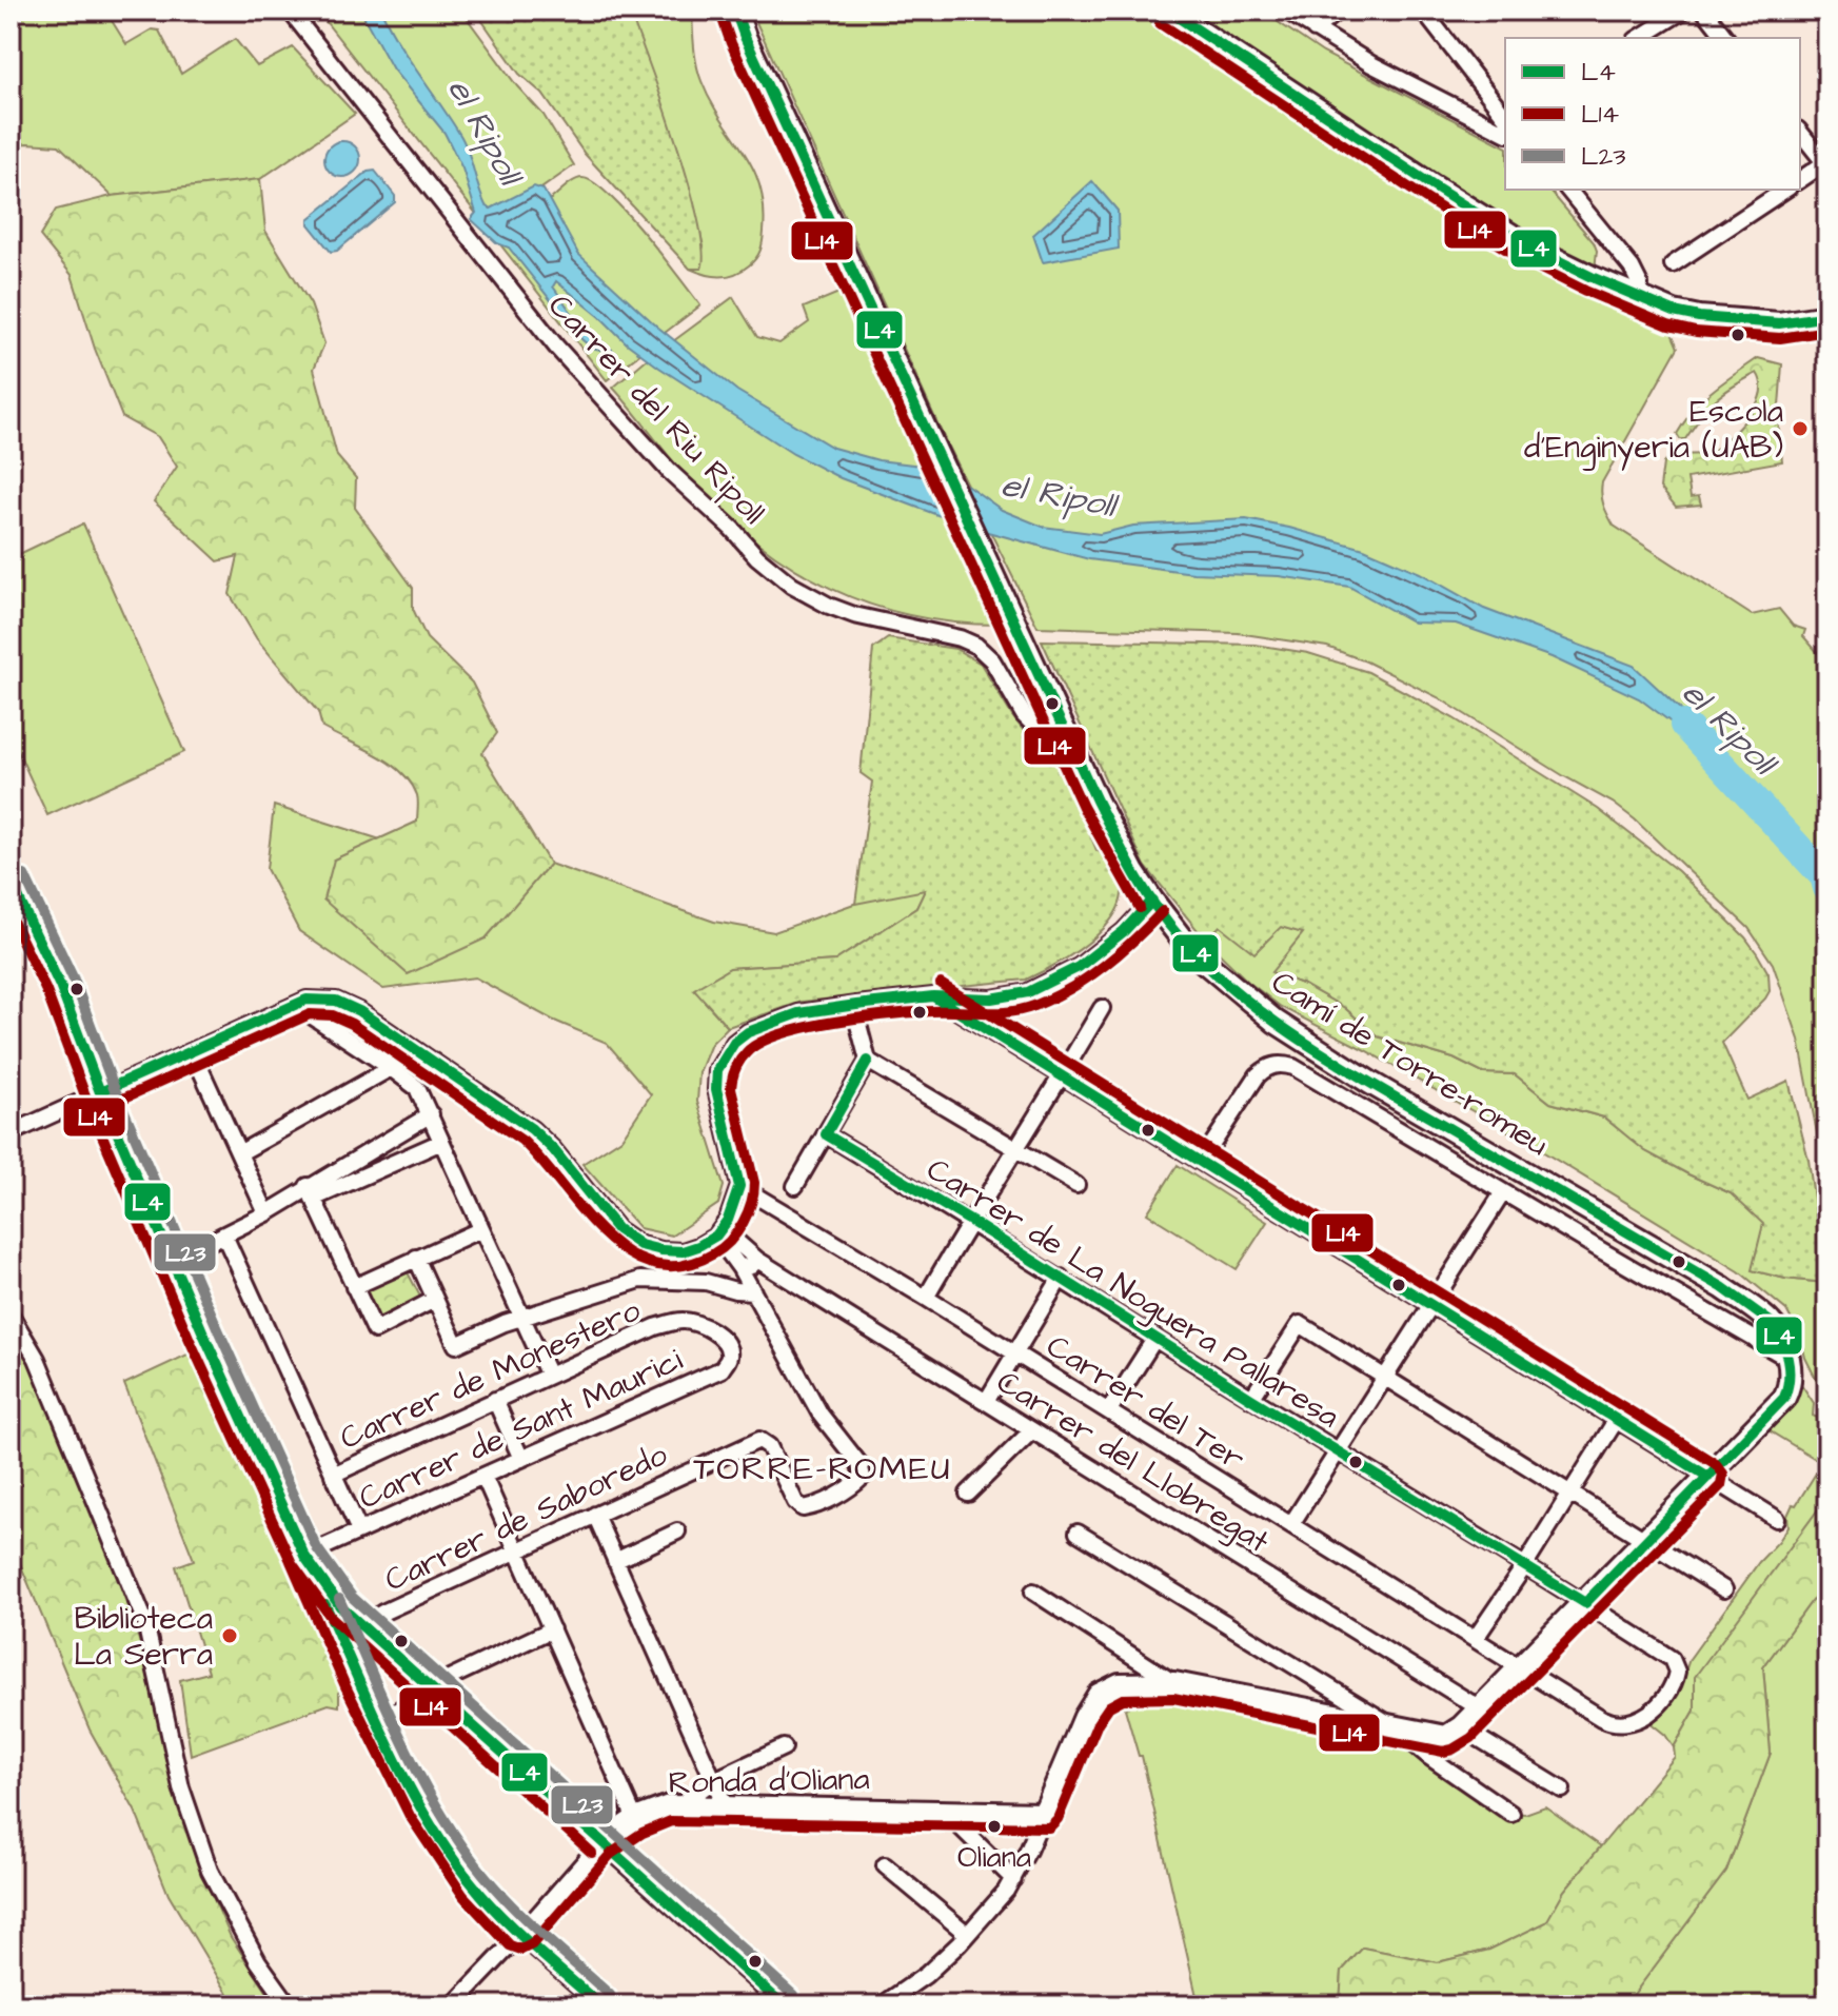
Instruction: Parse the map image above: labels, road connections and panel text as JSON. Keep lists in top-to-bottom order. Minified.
{"streets":{"street":["Carrer del Riu Ripoll","Camí de Torre-romeu","Carrer de La Noguera Pallaresa","Carrer de Monestero","Carrer del Ter","Carrer de Sant Maurici","Carrer del Llobregat","Carrer de Saboredo","Ronda d'Oliana"]},"crossings":[["Carrer del Riu Ripoll","Camí de Torre-romeu"],["Carrer de La Noguera Pallaresa","Carrer del Ter"],["Carrer de Monestero","Carrer de Sant Maurici"]],"districts":["TORRE-ROMEU"],"water":["el Ripoll"],"places":["Escola d'Enginyeria (UAB)","Biblioteca La Serra","Oliana"],"lines":["transit line L4","transit line L14","transit line L23"],"legend":["L4","L14","L23"]}
